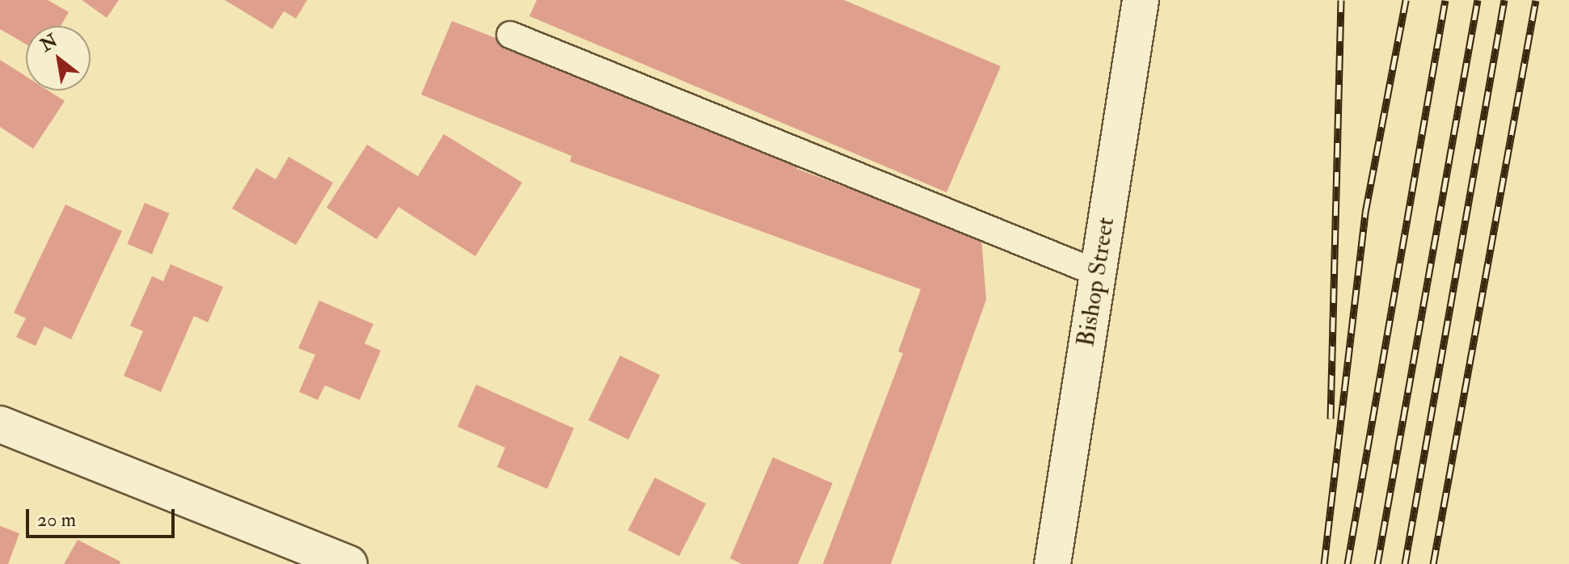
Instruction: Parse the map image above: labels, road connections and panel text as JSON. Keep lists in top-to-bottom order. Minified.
{"streets":{"street":["Bishop Street"]},"scale_bar":"20 m","north":"top left"}
